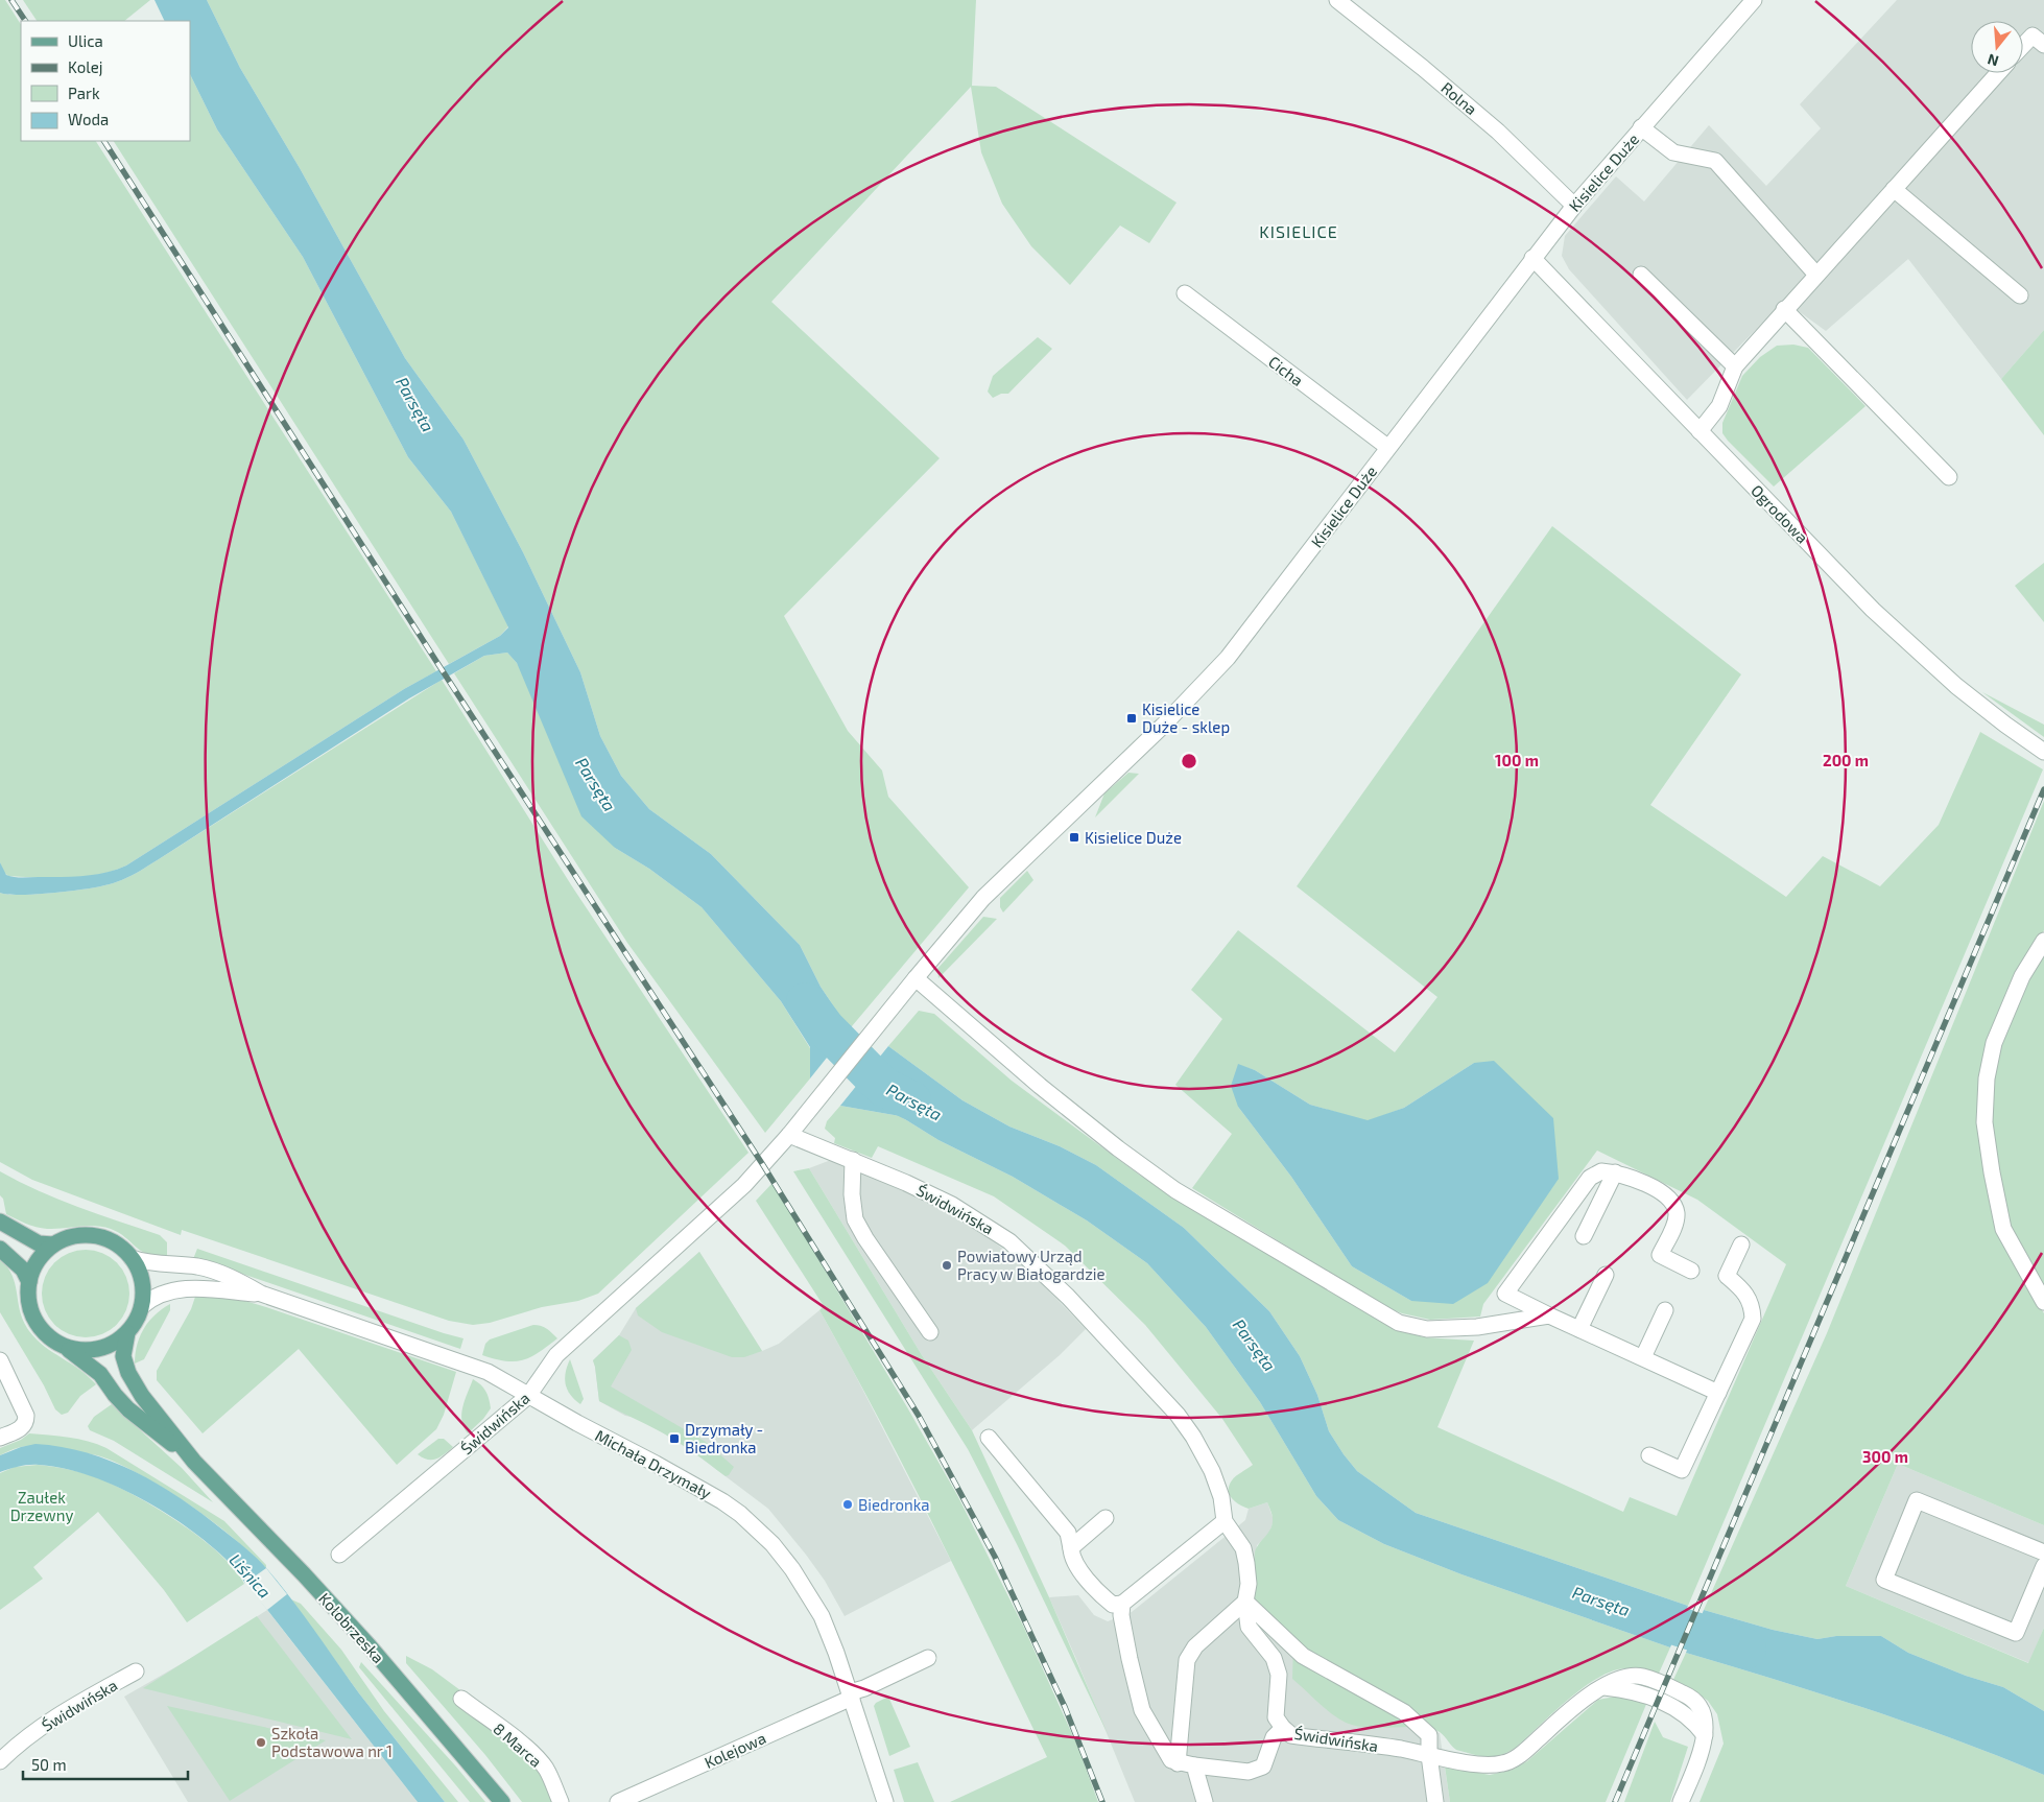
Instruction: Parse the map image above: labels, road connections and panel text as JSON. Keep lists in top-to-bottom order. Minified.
{"streets":{"main road":["Kołobrzeska"],"street":["Rolna","Kisielice Duże","Cicha","Ogrodowa","Świdwińska","Michała Drzymały","8 Marca","Kolejowa"]},"crossings":[["Rolna","Kisielice Duże"],["Kisielice Duże","Cicha"],["Kisielice Duże","Ogrodowa"],["Kisielice Duże","Świdwińska"],["Świdwińska","Michała Drzymały"],["Michała Drzymały","Kołobrzeska"],["Michała Drzymały","Kolejowa"]],"districts":["KISIELICE"],"water":["Parsęta","Liśnica"],"parks":["Zaułek Drzewny"],"places":{"transit":["Kisielice Duże - sklep","Kisielice Duże","Drzymały - Biedronka"],"other":["Powiatowy Urząd Pracy w Białogardzie","Biedronka","Szkoła Podstawowa nr 1"]},"legend":["Ulica","Kolej","Park","Woda"],"scale_bar":"50 m","north":"bottom","rings":["100 m","200 m","300 m"]}
